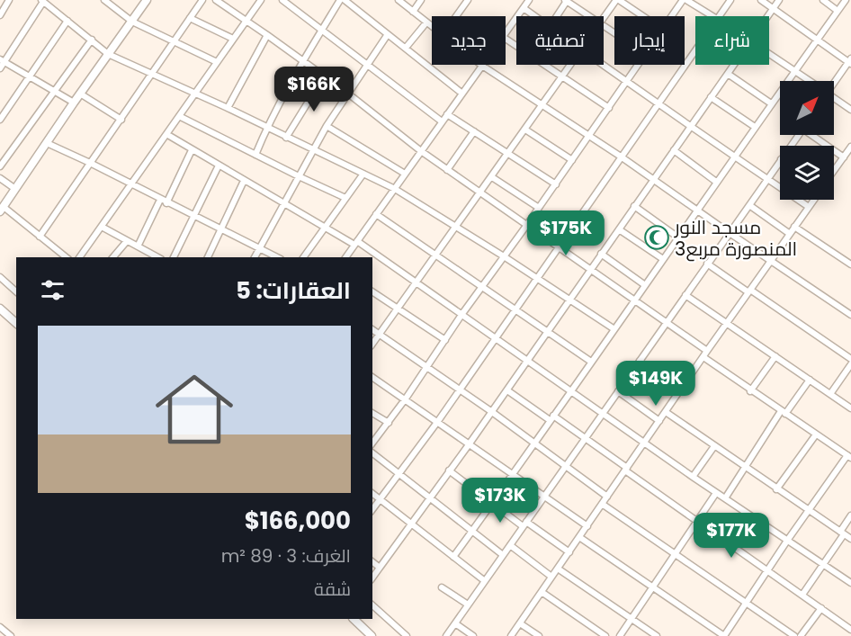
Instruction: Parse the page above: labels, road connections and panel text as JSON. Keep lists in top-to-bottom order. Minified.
{"places":{"mosque":["مسجد النور المنصورة مربع3"]},"north":"top right","page":{"chip":["شراء","إيجار","تصفية","جديد"],"price":["$166K","$175K","$149K","$173K","$177K"],"heading":"العقارات: 5","list":[{"name":"$166,000","note":"الغرف: 3 · 89 m² · شقة"}]}}
